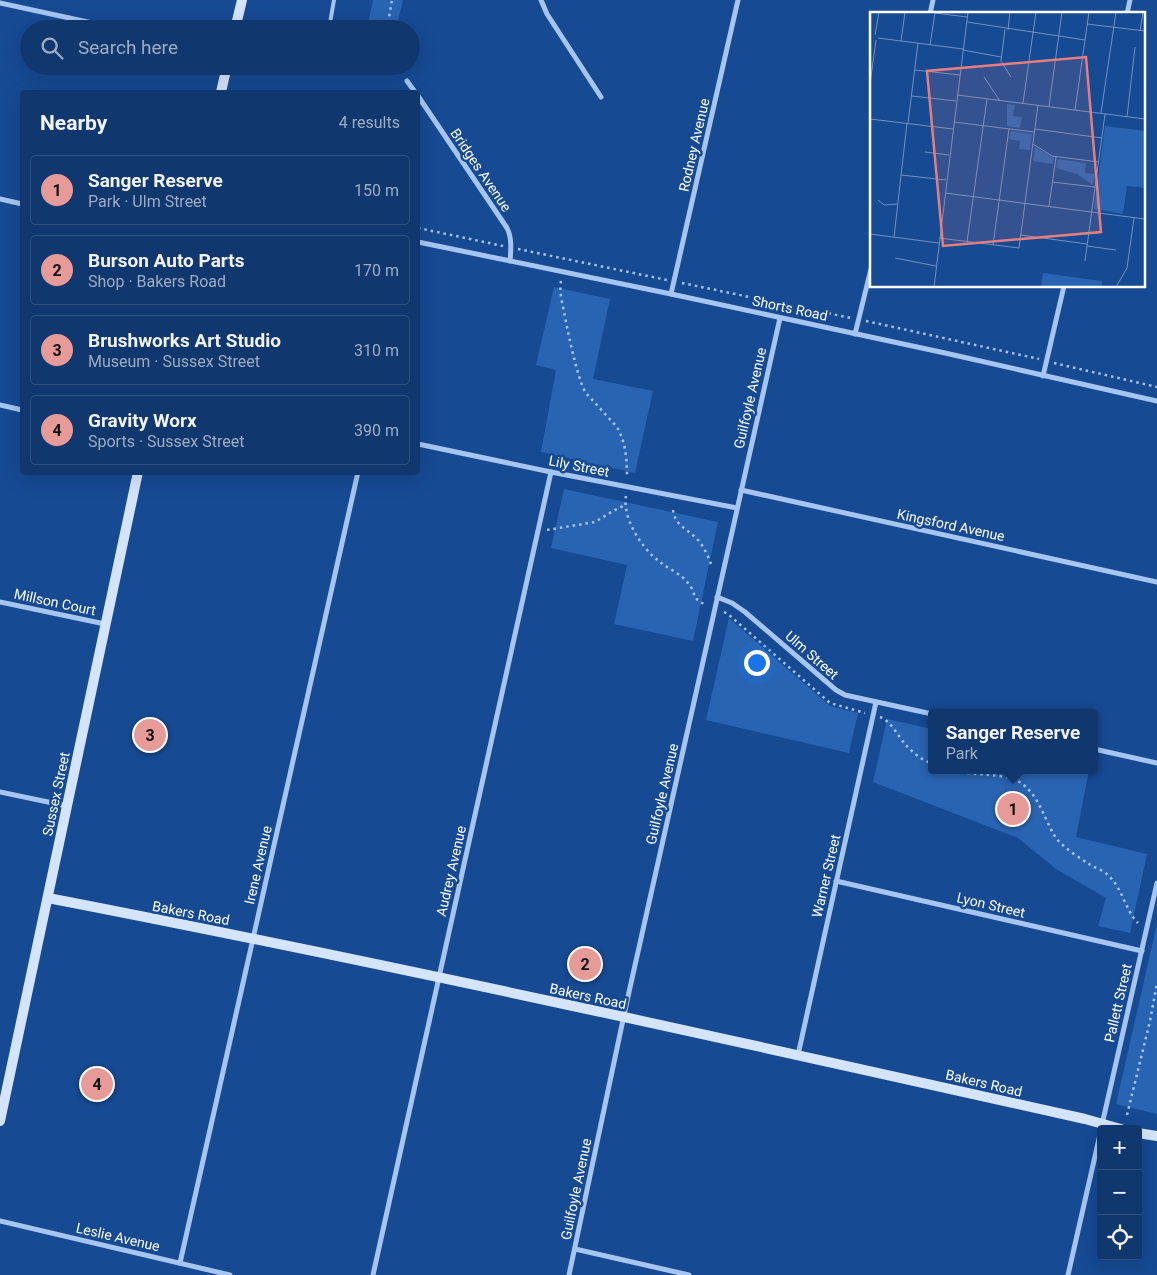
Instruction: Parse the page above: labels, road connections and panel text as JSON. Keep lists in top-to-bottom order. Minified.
{"streets":{"street":["Rodney Avenue","Bridges Avenue","Shorts Road","Guilfoyle Avenue","Lily Street","Kingsford Avenue","Millson Court","Ulm Street","Sussex Street","Irene Avenue","Audrey Avenue","Warner Street","Lyon Street","Bakers Road","Pallett Street","Leslie Avenue"]},"crossings":[["Rodney Avenue","Shorts Road"],["Bridges Avenue","Shorts Road"],["Shorts Road","Guilfoyle Avenue"],["Guilfoyle Avenue","Lily Street"],["Guilfoyle Avenue","Kingsford Avenue"],["Guilfoyle Avenue","Ulm Street"],["Guilfoyle Avenue","Bakers Road"],["Lily Street","Audrey Avenue"],["Millson Court","Sussex Street"],["Ulm Street","Warner Street"],["Sussex Street","Bakers Road"],["Irene Avenue","Bakers Road"],["Irene Avenue","Leslie Avenue"],["Audrey Avenue","Bakers Road"],["Warner Street","Lyon Street"],["Warner Street","Bakers Road"],["Lyon Street","Pallett Street"]],"page":{"search":"Search here","heading":["Nearby","4 results"],"list":[{"mark":"1","name":"Sanger Reserve","note":"Park · Ulm Street","value":"150 m"},{"mark":"2","name":"Burson Auto Parts","note":"Shop · Bakers Road","value":"170 m"},{"mark":"3","name":"Brushworks Art Studio","note":"Museum · Sussex Street","value":"310 m"},{"mark":"4","name":"Gravity Worx","note":"Sports · Sussex Street","value":"390 m"}],"popup":["Sanger Reserve","Park"],"pins":["3","1","2","4"],"map_buttons":["+","−"]}}
